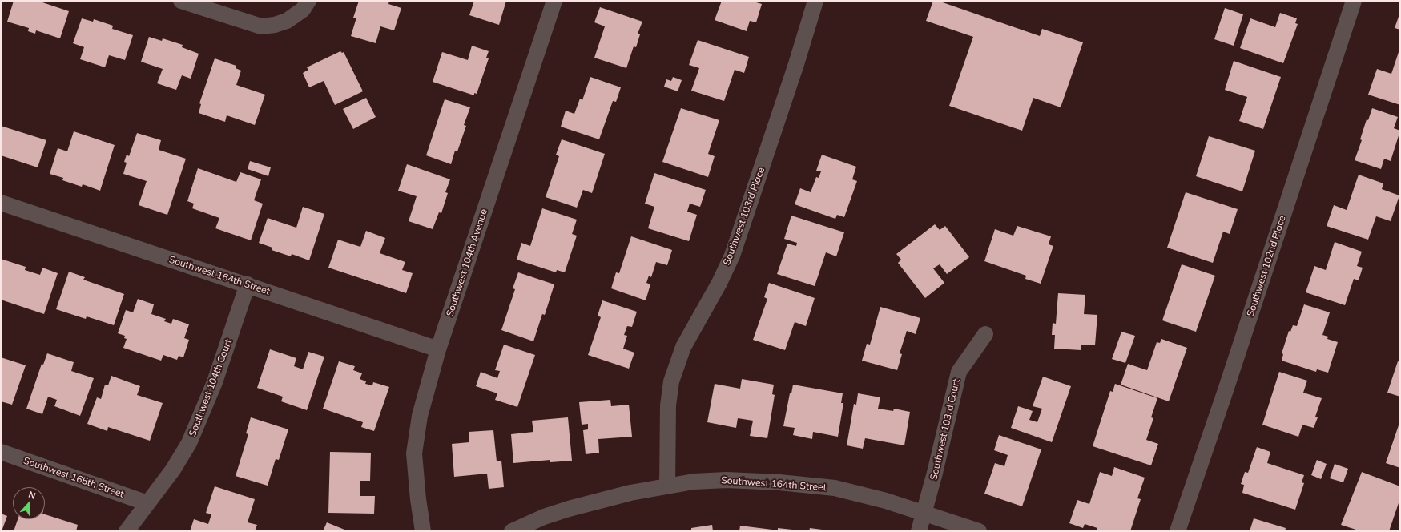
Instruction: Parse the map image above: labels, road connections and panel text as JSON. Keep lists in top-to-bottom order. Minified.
{"streets":{"street":["Southwest 103rd Place","Southwest 104th Avenue","Southwest 102nd Place","Southwest 164th Street","Southwest 104th Court","Southwest 103rd Court","Southwest 165th Street"]},"crossings":[["Southwest 103rd Place","Southwest 164th Street"],["Southwest 104th Avenue","Southwest 164th Street"],["Southwest 164th Street","Southwest 104th Court"],["Southwest 164th Street","Southwest 103rd Court"],["Southwest 104th Court","Southwest 165th Street"]],"north":"top"}
